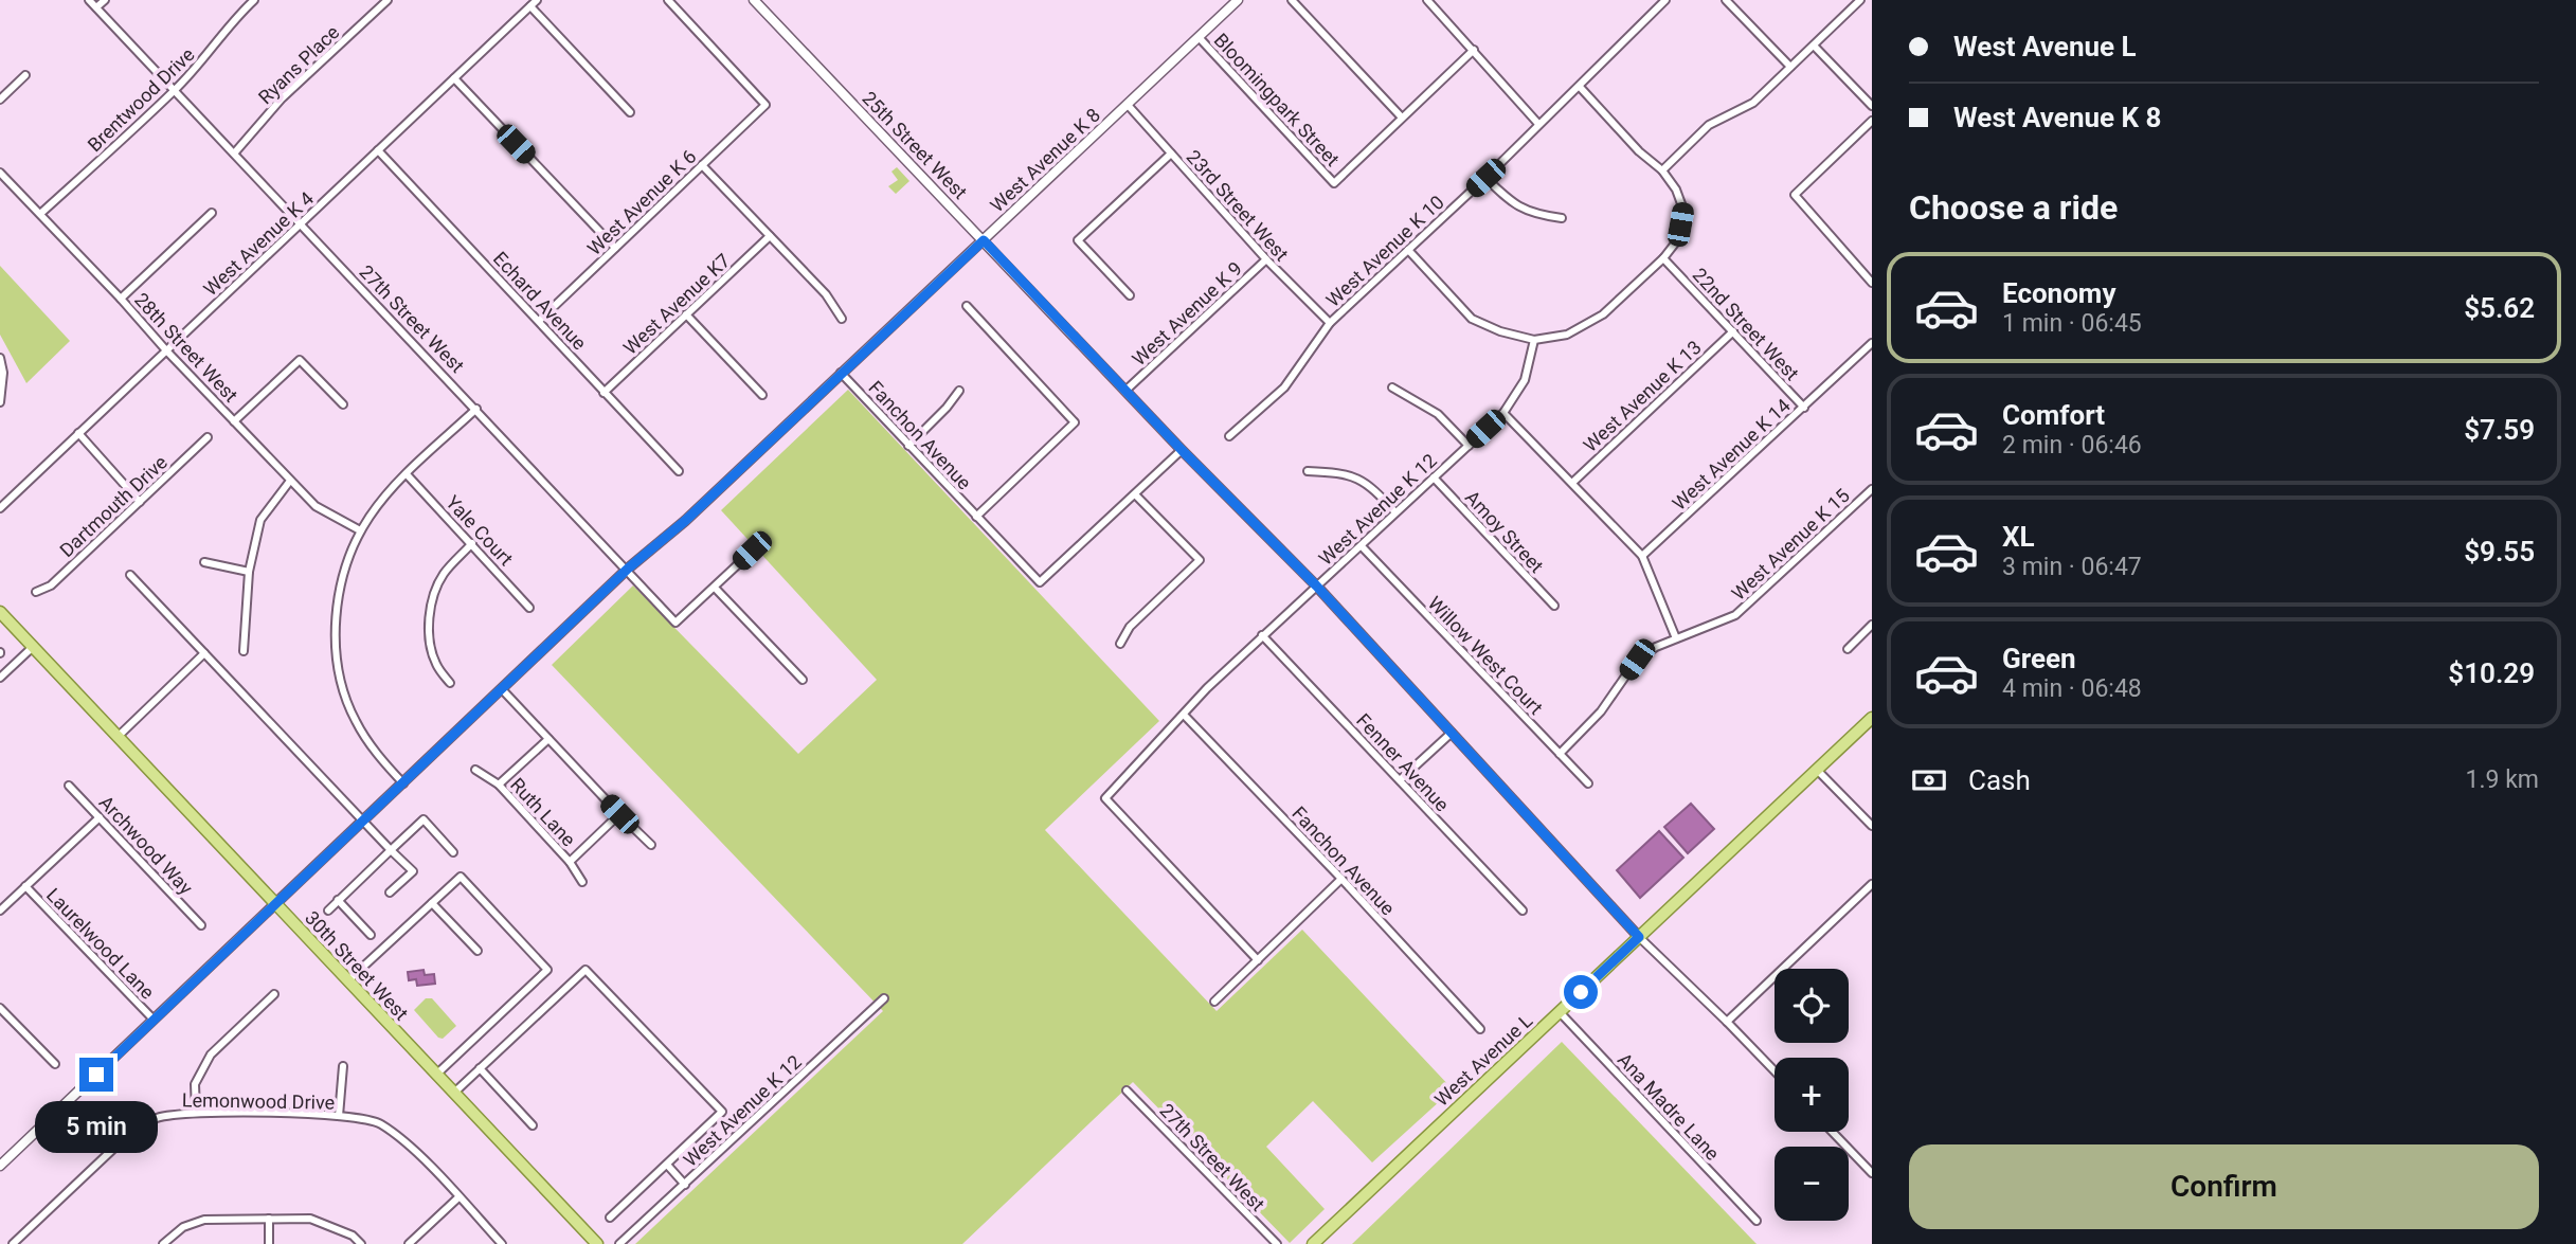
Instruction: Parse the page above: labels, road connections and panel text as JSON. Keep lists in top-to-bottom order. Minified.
{"streets":{"main road":["30th Street West","West Avenue L"],"street":["Ryans Place","Brentwood Drive","Bloomingpark Street","25th Street West","West Avenue K 8","West Avenue K 6","23rd Street West","West Avenue K 4","West Avenue K 10","Echard Avenue","West Avenue K7","West Avenue K 9","27th Street West","22nd Street West","28th Street West","West Avenue K 13","Fanchon Avenue","West Avenue K 14","Dartmouth Drive","West Avenue K 12","Yale Court","Amoy Street","West Avenue K 15","Willow West Court","Fenner Avenue","Ruth Lane","Archwood Way","Laurelwood Lane","Lemonwood Drive","Ana Madre Lane"]},"crossings":[["Ryans Place","27th Street West"],["Brentwood Drive","27th Street West"],["Brentwood Drive","28th Street West"],["Bloomingpark Street","West Avenue K 8"],["25th Street West","West Avenue K 8"],["25th Street West","West Avenue K 9"],["25th Street West","West Avenue K 12"],["25th Street West","West Avenue L"],["West Avenue K 8","23rd Street West"],["West Avenue K 8","27th Street West"],["West Avenue K 8","Fanchon Avenue"],["West Avenue K 8","Laurelwood Lane"],["West Avenue K 8","30th Street West"],["West Avenue K 6","Echard Avenue"],["23rd Street West","West Avenue K 10"],["23rd Street West","West Avenue K 9"],["West Avenue K 4","Echard Avenue"],["West Avenue K 4","27th Street West"],["West Avenue K 4","28th Street West"],["Echard Avenue","West Avenue K7"],["22nd Street West","West Avenue K 13"],["22nd Street West","West Avenue K 14"],["Fanchon Avenue","West Avenue K 12"],["West Avenue K 12","Amoy Street"],["West Avenue K 12","Willow West Court"],["West Avenue K 12","Fenner Avenue"],["West Avenue K 15","Willow West Court"],["West Avenue L","Ana Madre Lane"]],"page":{"banner":["West Avenue L","West Avenue K 8"],"heading":"Choose a ride","list":[{"name":"Economy","note":"1 min · 06:45","value":"$5.62"},{"name":"Comfort","note":"2 min · 06:46","value":"$7.59"},{"name":"XL","note":"3 min · 06:47","value":"$9.55"},{"name":"Green","note":"4 min · 06:48","value":"$10.29"}],"pay":["Cash","1.9 km"],"map_buttons":["+","−"],"bubble":"5 min","buttons":"Confirm"}}
